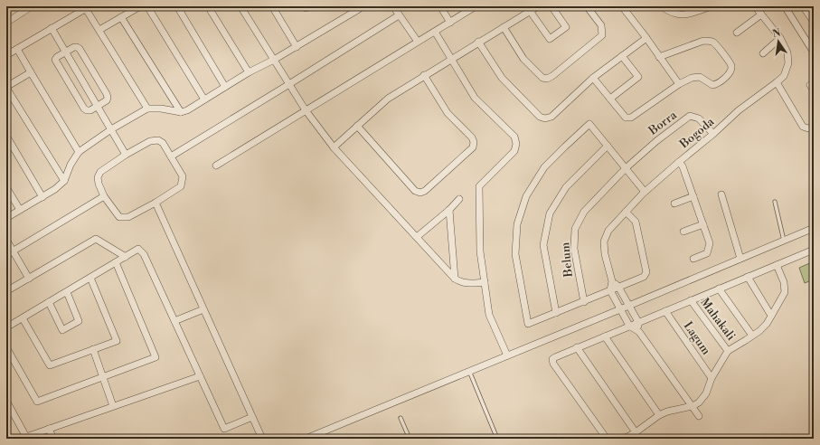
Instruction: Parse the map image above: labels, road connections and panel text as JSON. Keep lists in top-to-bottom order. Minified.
{"streets":{"street":["Borra","Bogoda","Belum","Mahakali","Lagum"]},"crossings":[["Borra","Bogoda"],["Borra","Belum"]],"north":"top"}
